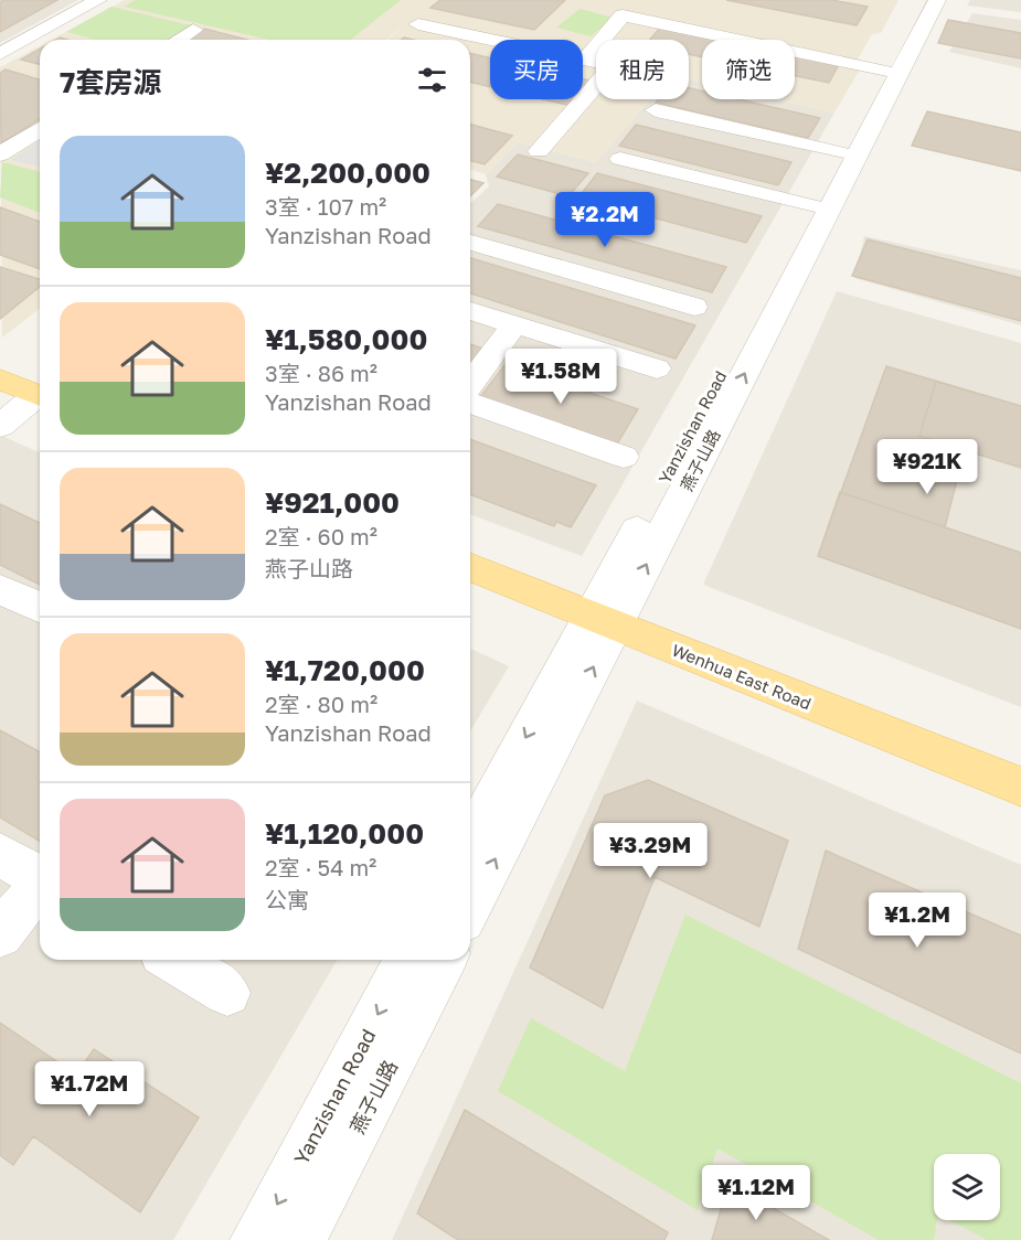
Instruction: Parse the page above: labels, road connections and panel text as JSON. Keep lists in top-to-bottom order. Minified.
{"streets":{"main road":["Wenhua East Road"],"street":["Yanzishan Road","燕子山路"]},"crossings":[["Yanzishan Road","燕子山路"],["Yanzishan Road","Wenhua East Road"],["燕子山路","Wenhua East Road"]],"one_way":["Yanzishan Road","燕子山路"],"page":{"chip":["买房","租房","筛选"],"heading":"7套房源","list":[{"name":"¥2,200,000","note":"3室 · 107 m² · Yanzishan Road"},{"name":"¥1,580,000","note":"3室 · 86 m² · Yanzishan Road"},{"name":"¥921,000","note":"2室 · 60 m² · 燕子山路"},{"name":"¥1,720,000","note":"2室 · 80 m² · Yanzishan Road"},{"name":"¥1,120,000","note":"2室 · 54 m² · 公寓"}],"price":["¥2.2M","¥1.58M","¥921K","¥3.29M","¥1.2M","¥1.72M","¥1.12M"]}}
